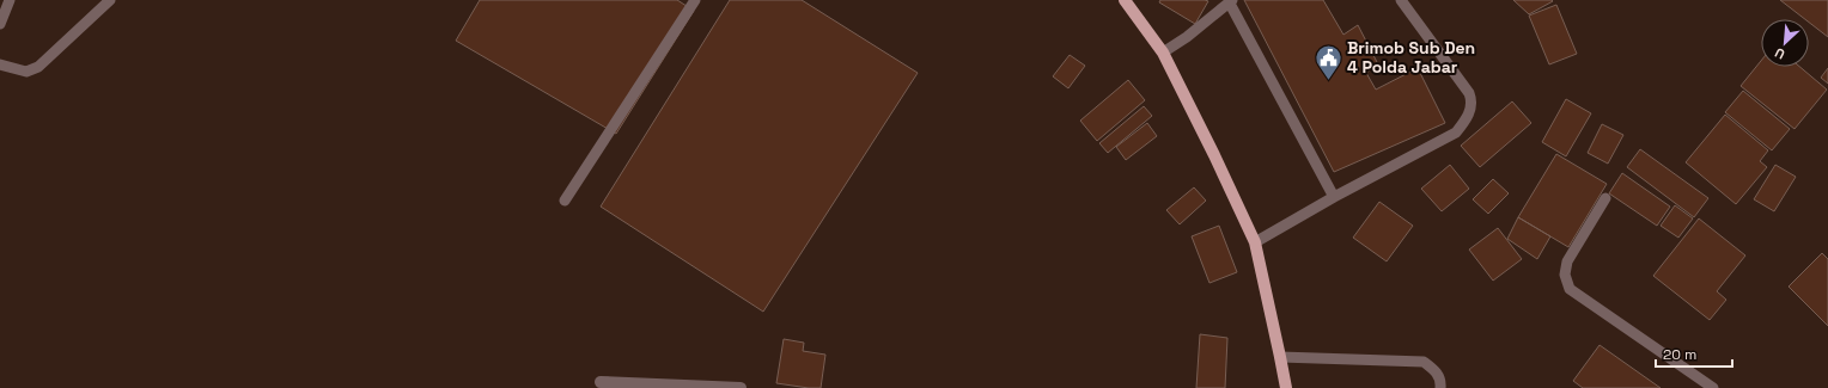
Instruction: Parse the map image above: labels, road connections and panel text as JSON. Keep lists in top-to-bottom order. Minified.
{"places":{"public building":["Brimob Sub Den 4 Polda Jabar"]},"scale_bar":"20 m","north":"bottom left"}
